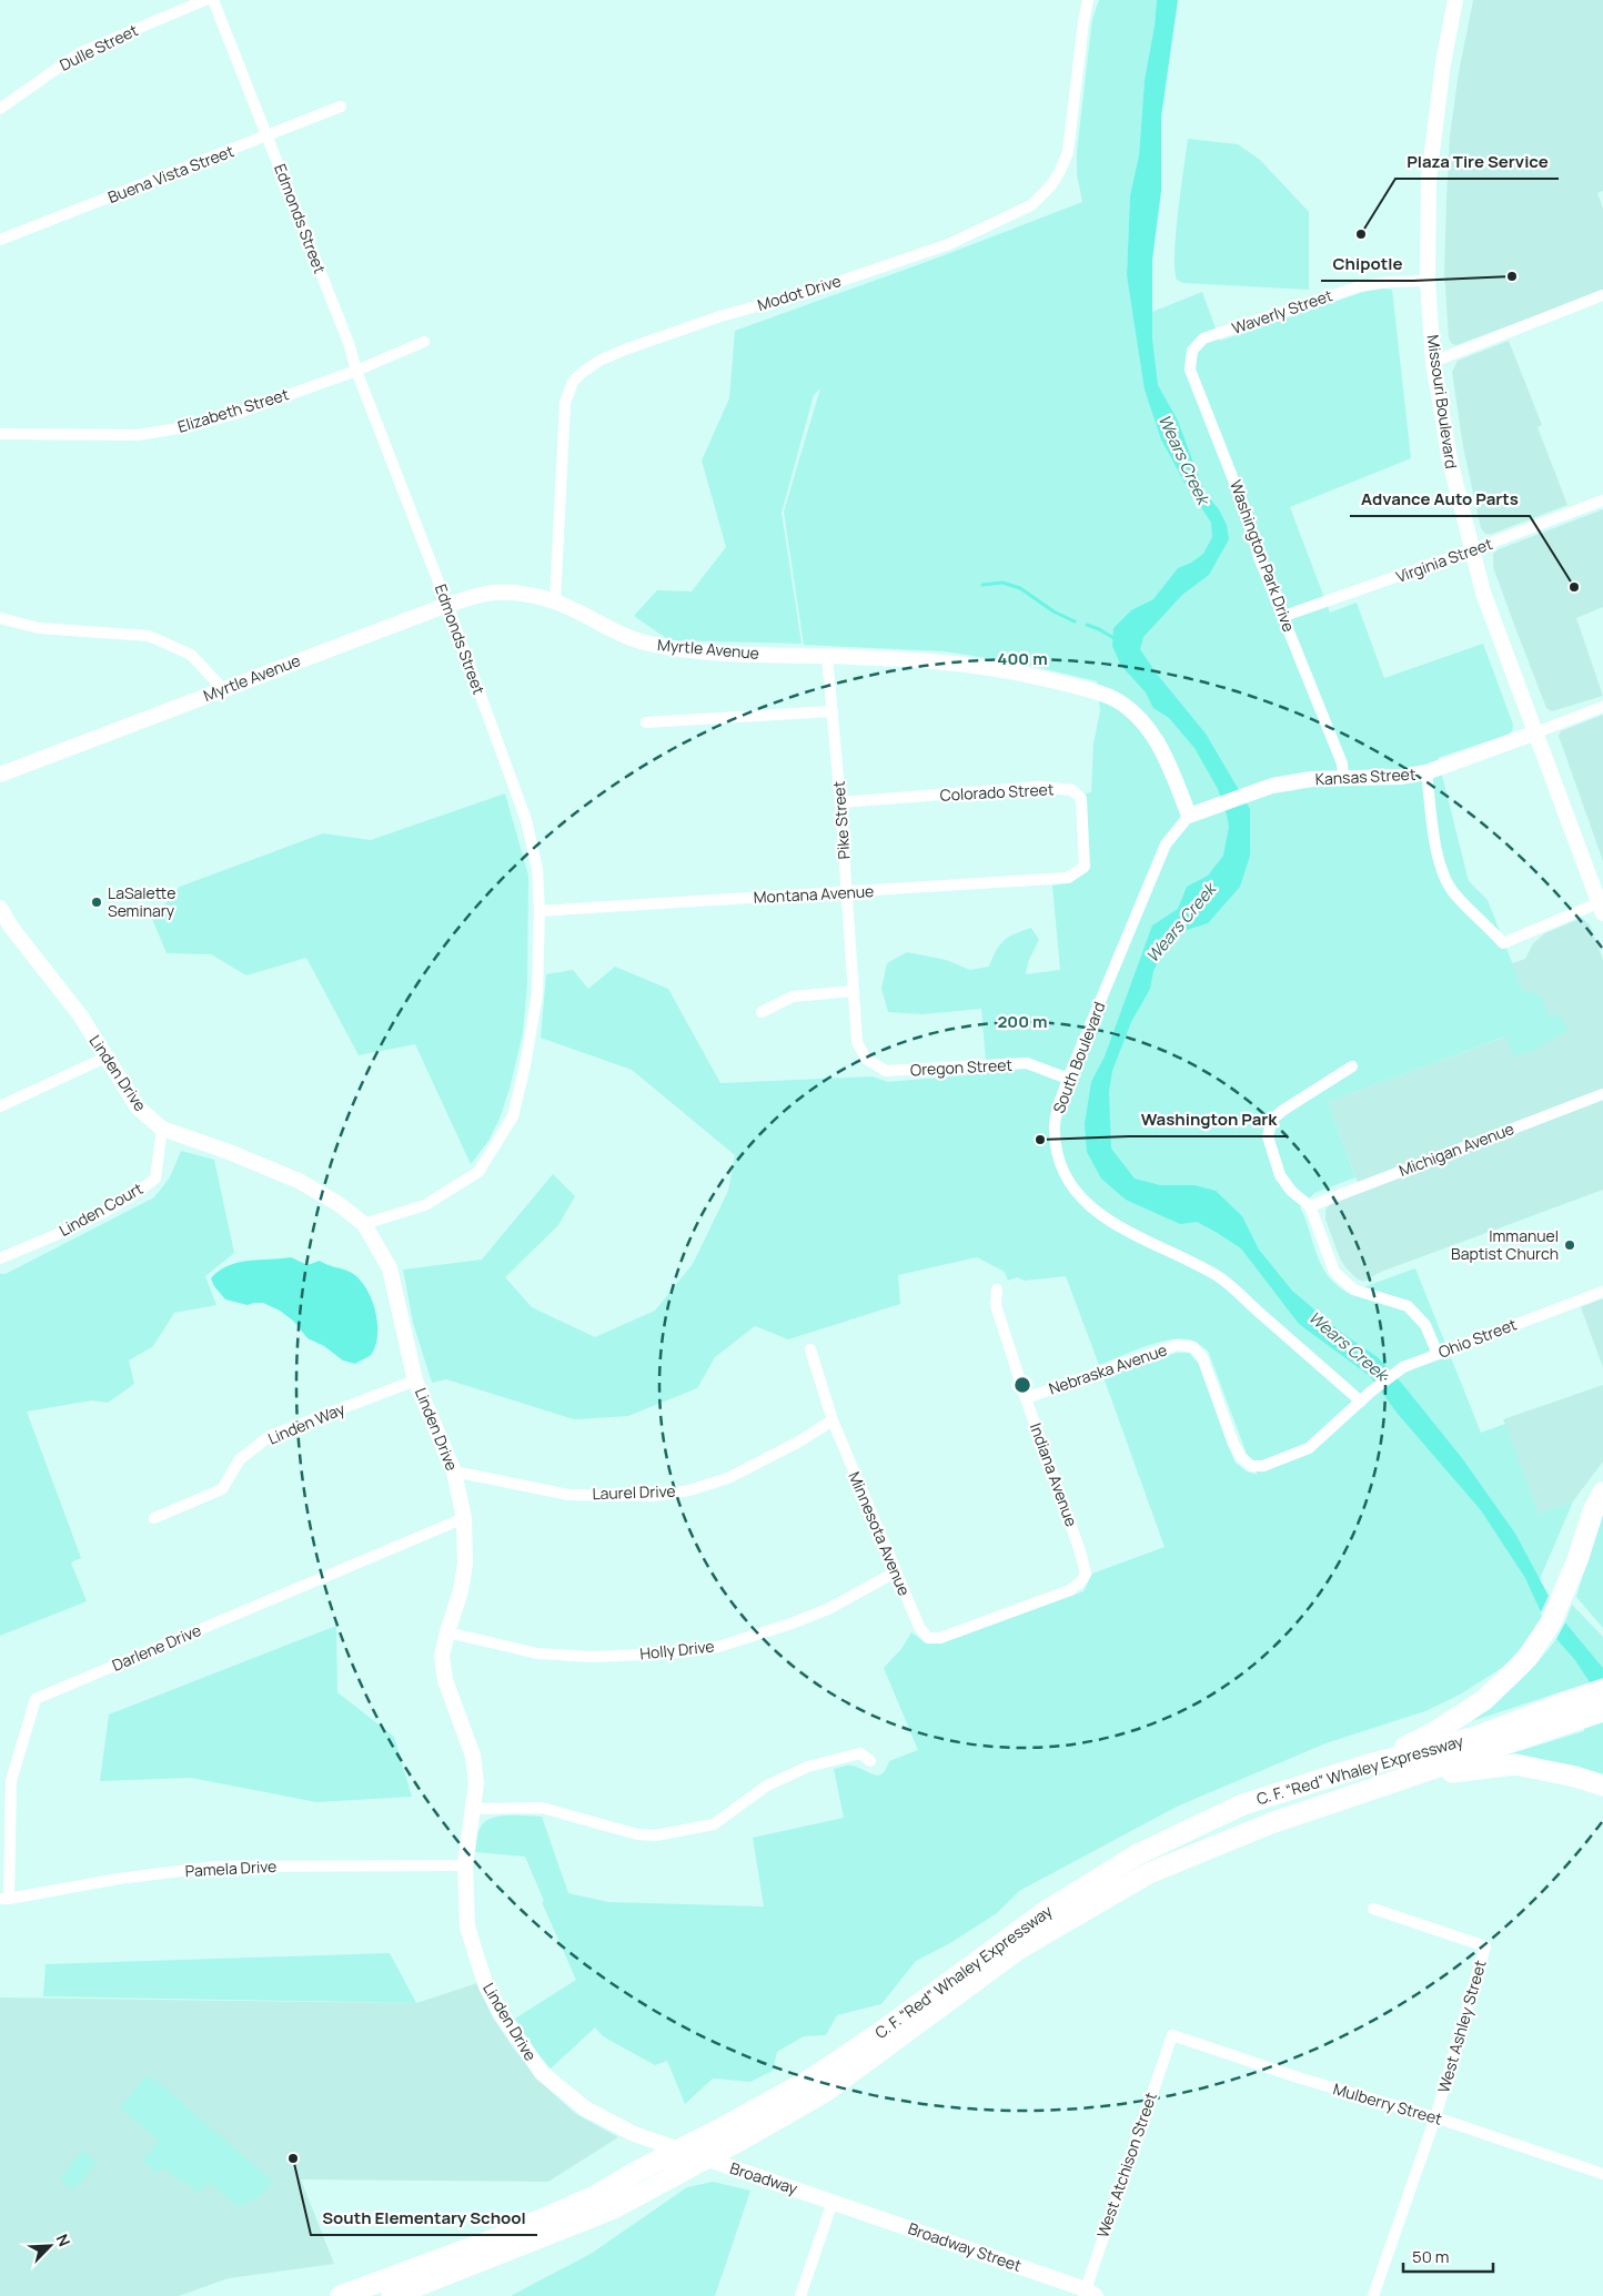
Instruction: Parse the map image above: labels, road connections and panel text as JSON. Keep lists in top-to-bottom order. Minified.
{"streets":{"highway":["C. F. “Red” Whaley Expressway"],"street":["Dulle Street","Buena Vista Street","Edmonds Street","Modot Drive","Waverly Street","Missouri Boulevard","Elizabeth Street","Washington Park Drive","Virginia Street","Myrtle Avenue","Kansas Street","Colorado Street","Pike Street","Montana Avenue","South Boulevard","Oregon Street","Linden Drive","Michigan Avenue","Linden Court","Ohio Street","Nebraska Avenue","Linden Way","Indiana Avenue","Laurel Drive","Minnesota Avenue","Darlene Drive","Holly Drive","Pamela Drive","West Ashley Street","Mulberry Street","West Atchison Street","Broadway","Broadway Street"]},"crossings":[["Buena Vista Street","Edmonds Street"],["Edmonds Street","Elizabeth Street"],["Edmonds Street","Myrtle Avenue"],["Edmonds Street","Montana Avenue"],["Edmonds Street","Linden Drive"],["Modot Drive","Myrtle Avenue"],["Waverly Street","Missouri Boulevard"],["Waverly Street","Washington Park Drive"],["Missouri Boulevard","Virginia Street"],["Missouri Boulevard","Kansas Street"],["Washington Park Drive","Virginia Street"],["Washington Park Drive","Kansas Street"],["Myrtle Avenue","Kansas Street"],["Myrtle Avenue","Pike Street"],["Myrtle Avenue","South Boulevard"],["Kansas Street","South Boulevard"],["Colorado Street","Pike Street"],["Colorado Street","Montana Avenue"],["Pike Street","Montana Avenue"],["Pike Street","Oregon Street"],["South Boulevard","Oregon Street"],["South Boulevard","Ohio Street"],["South Boulevard","Nebraska Avenue"],["Linden Drive","Linden Court"],["Linden Drive","Linden Way"],["Linden Drive","Laurel Drive"],["Linden Drive","Darlene Drive"],["Linden Drive","Holly Drive"],["Linden Drive","Pamela Drive"],["Linden Drive","Broadway"],["Ohio Street","Nebraska Avenue"],["Nebraska Avenue","Indiana Avenue"],["Indiana Avenue","Minnesota Avenue"],["Laurel Drive","Minnesota Avenue"],["Minnesota Avenue","Holly Drive"],["Darlene Drive","Pamela Drive"],["West Ashley Street","Mulberry Street"],["Mulberry Street","West Atchison Street"],["West Atchison Street","Broadway Street"],["Broadway","Broadway Street"]],"water":["Wears Creek"],"places":["Plaza Tire Service","Chipotle","Advance Auto Parts","LaSalette Seminary","Washington Park","Immanuel Baptist Church","South Elementary School"],"scale_bar":"50 m","north":"top right","rings":["400 m","200 m"]}
